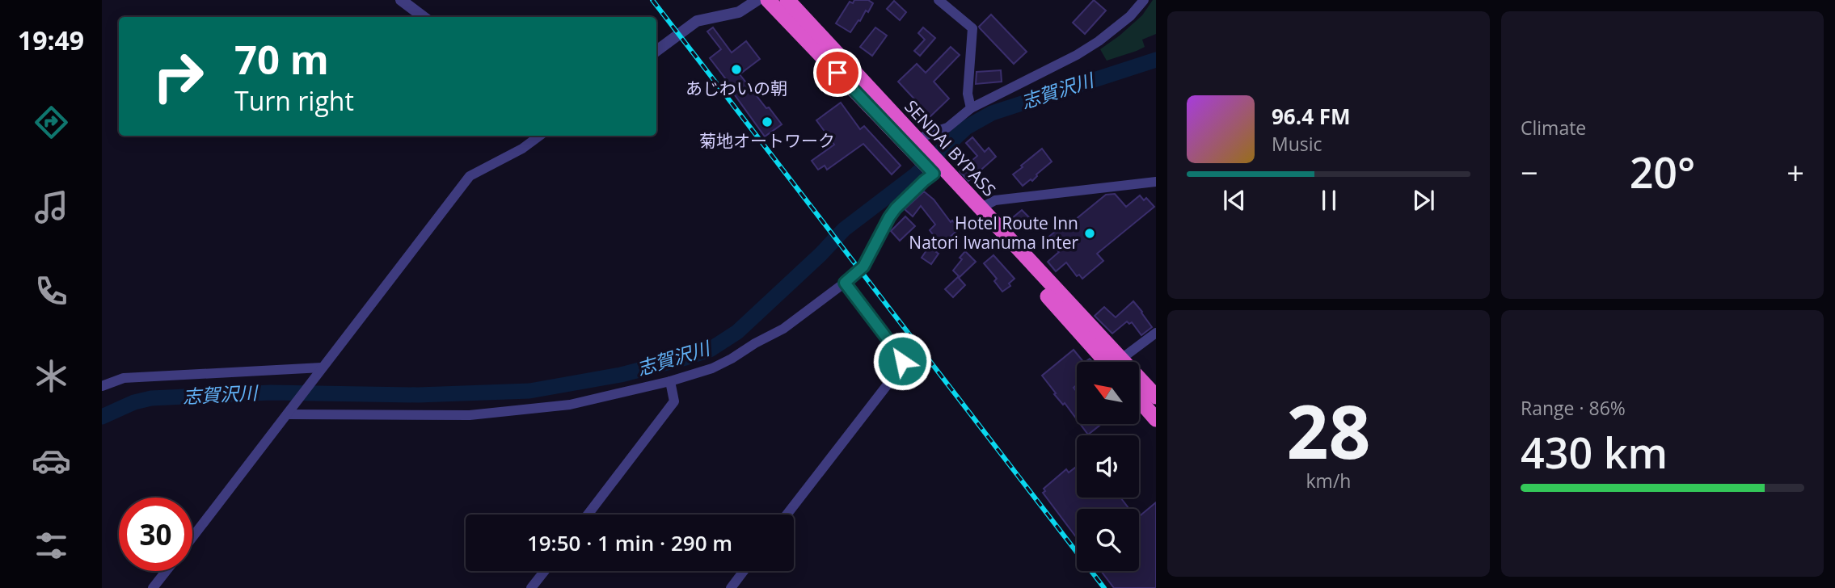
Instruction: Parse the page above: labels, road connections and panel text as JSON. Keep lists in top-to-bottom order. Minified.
{"streets":{"highway":["SENDAI BYPASS"]},"water":["志賀沢川"],"places":["あじわいの朝","菊地オートワーク","Hotel Route Inn Natori Iwanuma Inter"],"north":"top left","page":{"tabs":"19:49","tile":["Climate",["28","km/h"],["Range · 86%","430 km"]],"turn":["70 m","Turn right"],"song":["96.4 FM","Music"],"heat":["−","20°","+"],"limit":"30","trip":"19:50 · 1 min · 290 m"}}
